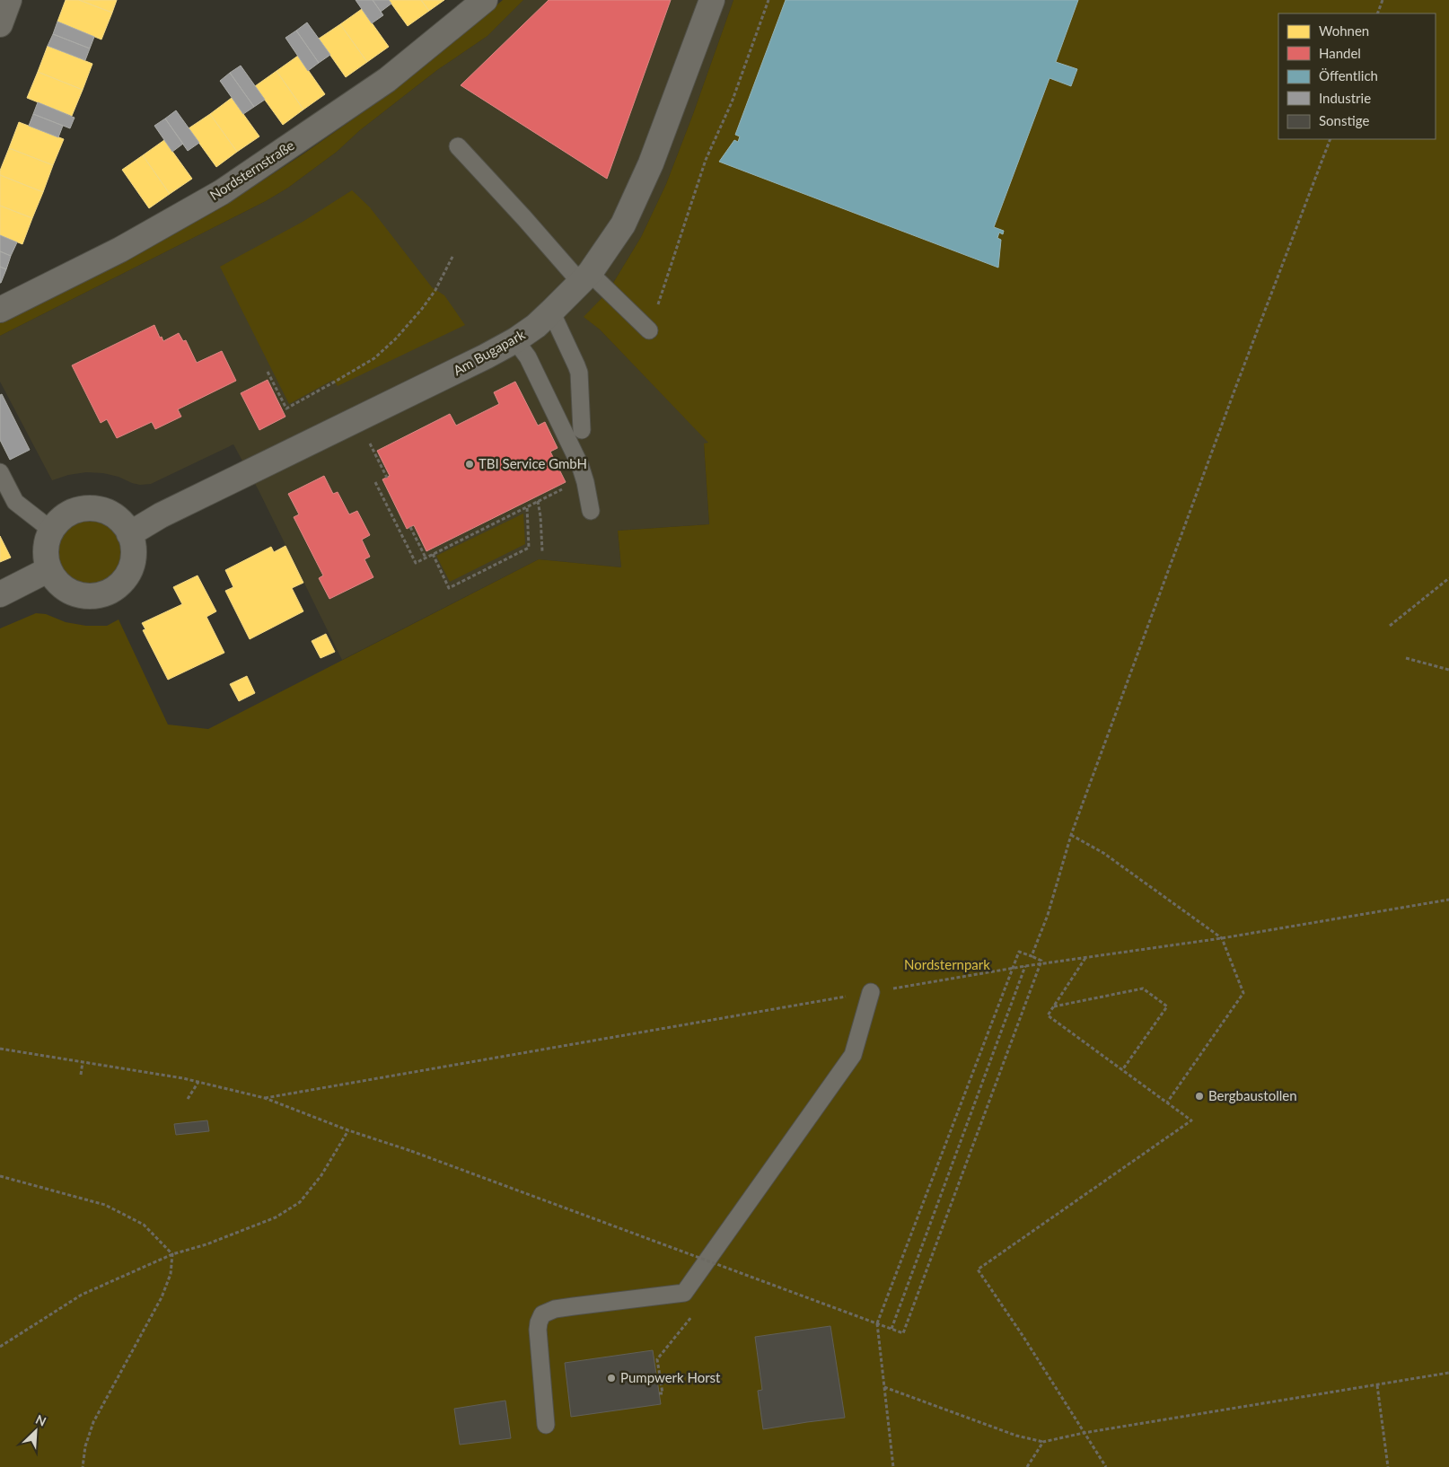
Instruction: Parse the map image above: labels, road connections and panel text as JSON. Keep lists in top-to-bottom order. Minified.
{"streets":{"street":["Nordsternstraße","Am Bugapark"]},"parks":["Nordsternpark"],"places":["TBI Service GmbH","Bergbaustollen","Pumpwerk Horst"],"legend":["Wohnen","Handel","Öffentlich","Industrie","Sonstige"],"north":"top right"}
